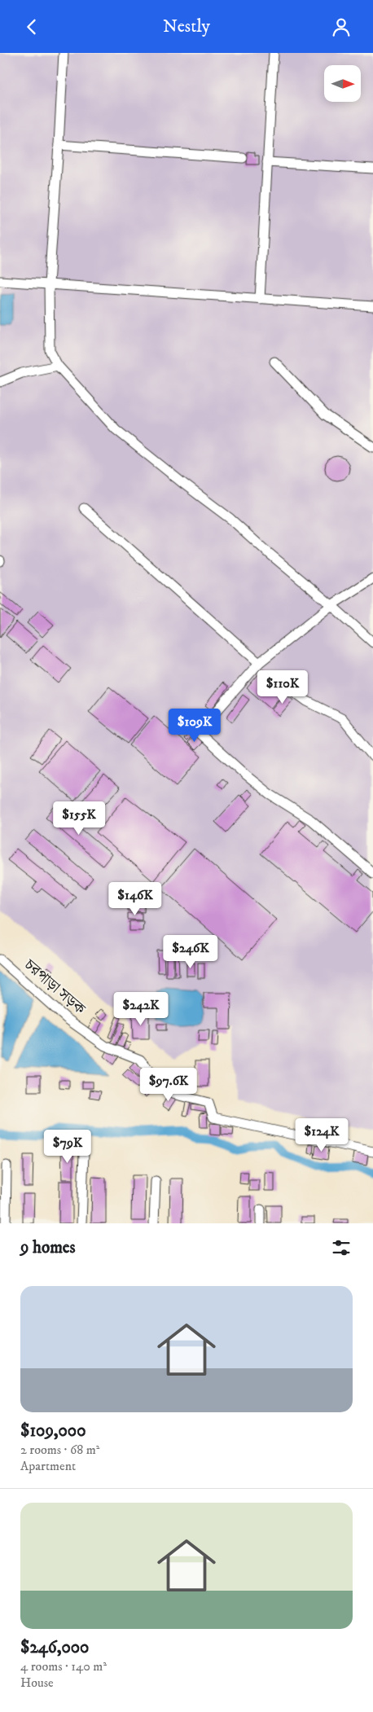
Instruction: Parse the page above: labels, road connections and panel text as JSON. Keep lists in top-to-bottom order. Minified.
{"streets":{"street":["চরপাড়া সড়ক"]},"north":"right","page":{"header":"Nestly","price":["$110K","$109K","$155K","$146K","$246K","$242K","$97.6K","$124K","$79K"],"heading":"9 homes","list":[{"name":"$109,000","note":"2 rooms · 68 m² · Apartment"},{"name":"$246,000","note":"4 rooms · 140 m² · House"}]}}
